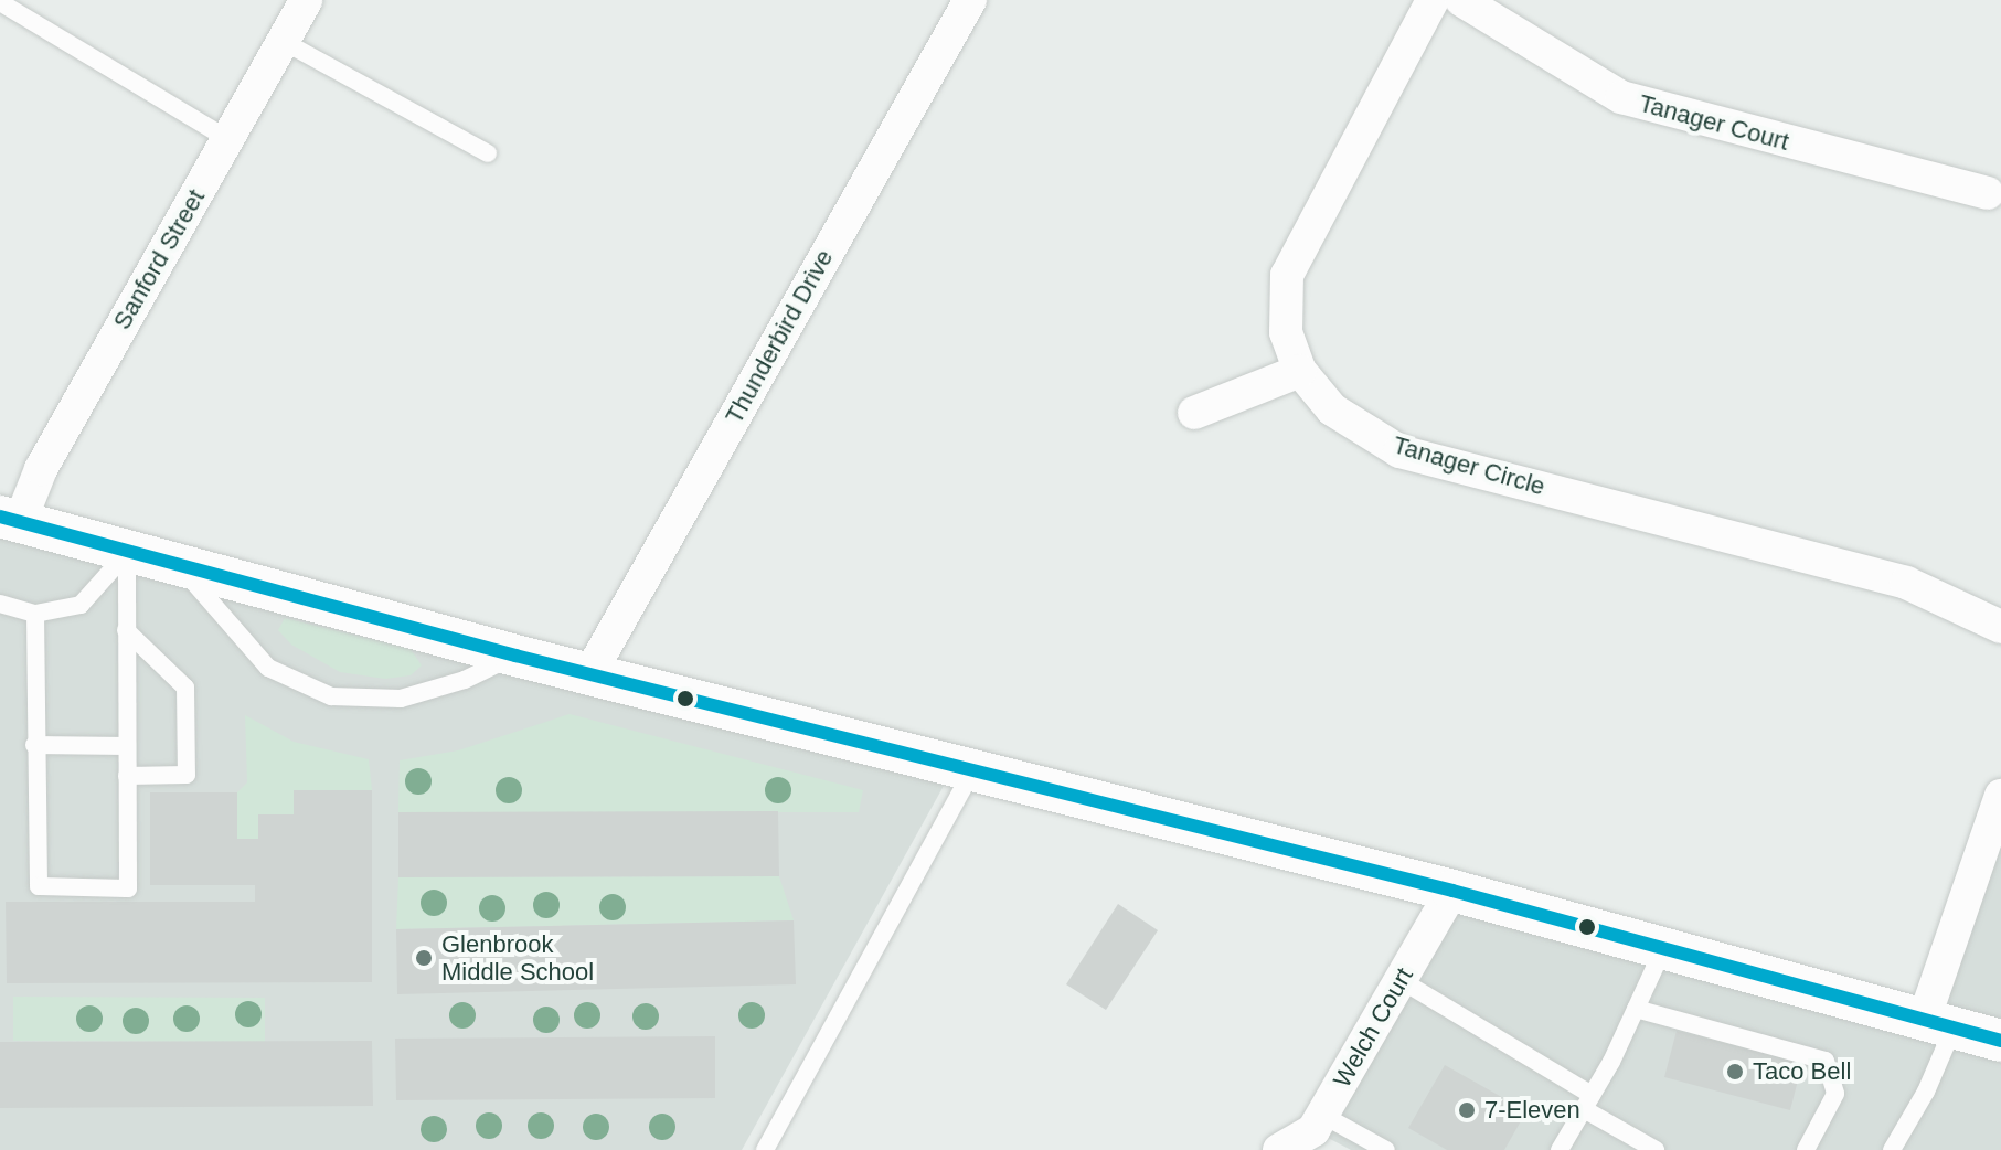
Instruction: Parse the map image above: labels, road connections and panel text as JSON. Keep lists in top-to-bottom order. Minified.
{"streets":{"street":["Tanager Court","Sanford Street","Thunderbird Drive","Tanager Circle","Welch Court"]},"places":["Glenbrook Middle School","Taco Bell","7-Eleven"]}
